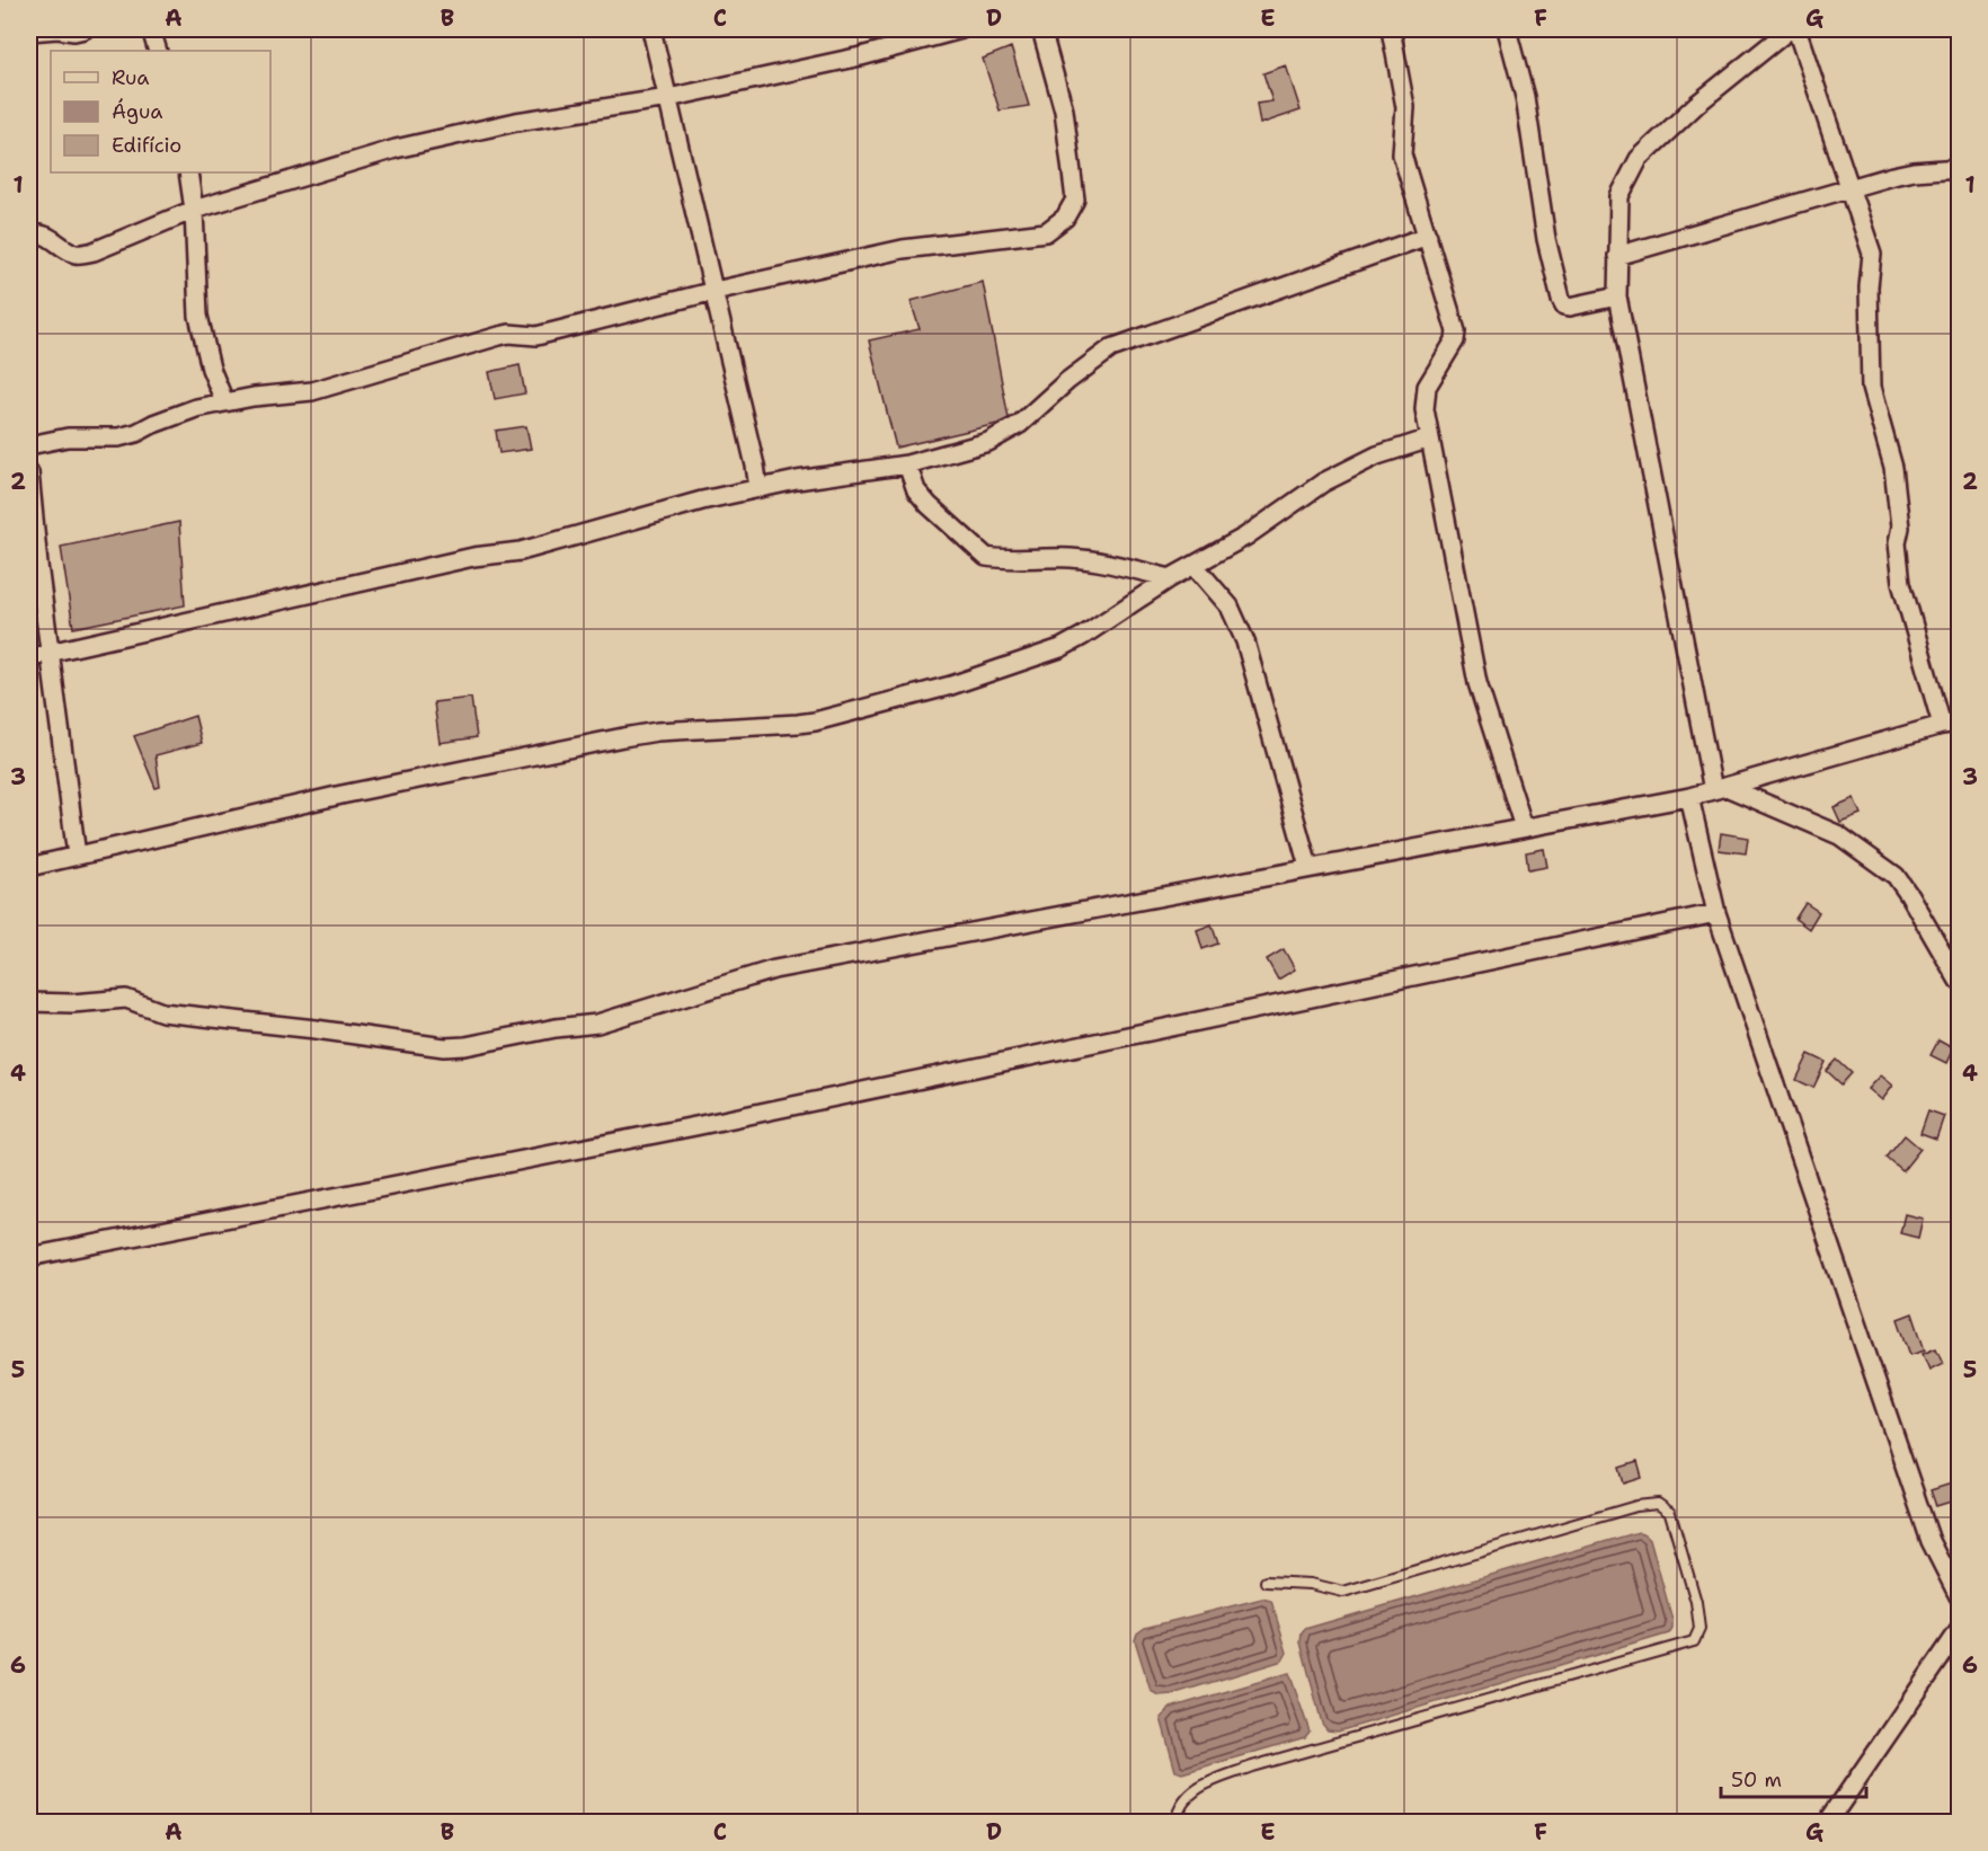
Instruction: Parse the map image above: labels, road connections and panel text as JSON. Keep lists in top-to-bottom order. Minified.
{"legend":["Rua","Água","Edifício"],"scale_bar":"50 m","grid":{"columns":["A","B","C","D","E","F","G"],"rows":["1","2","3","4","5","6"]}}
